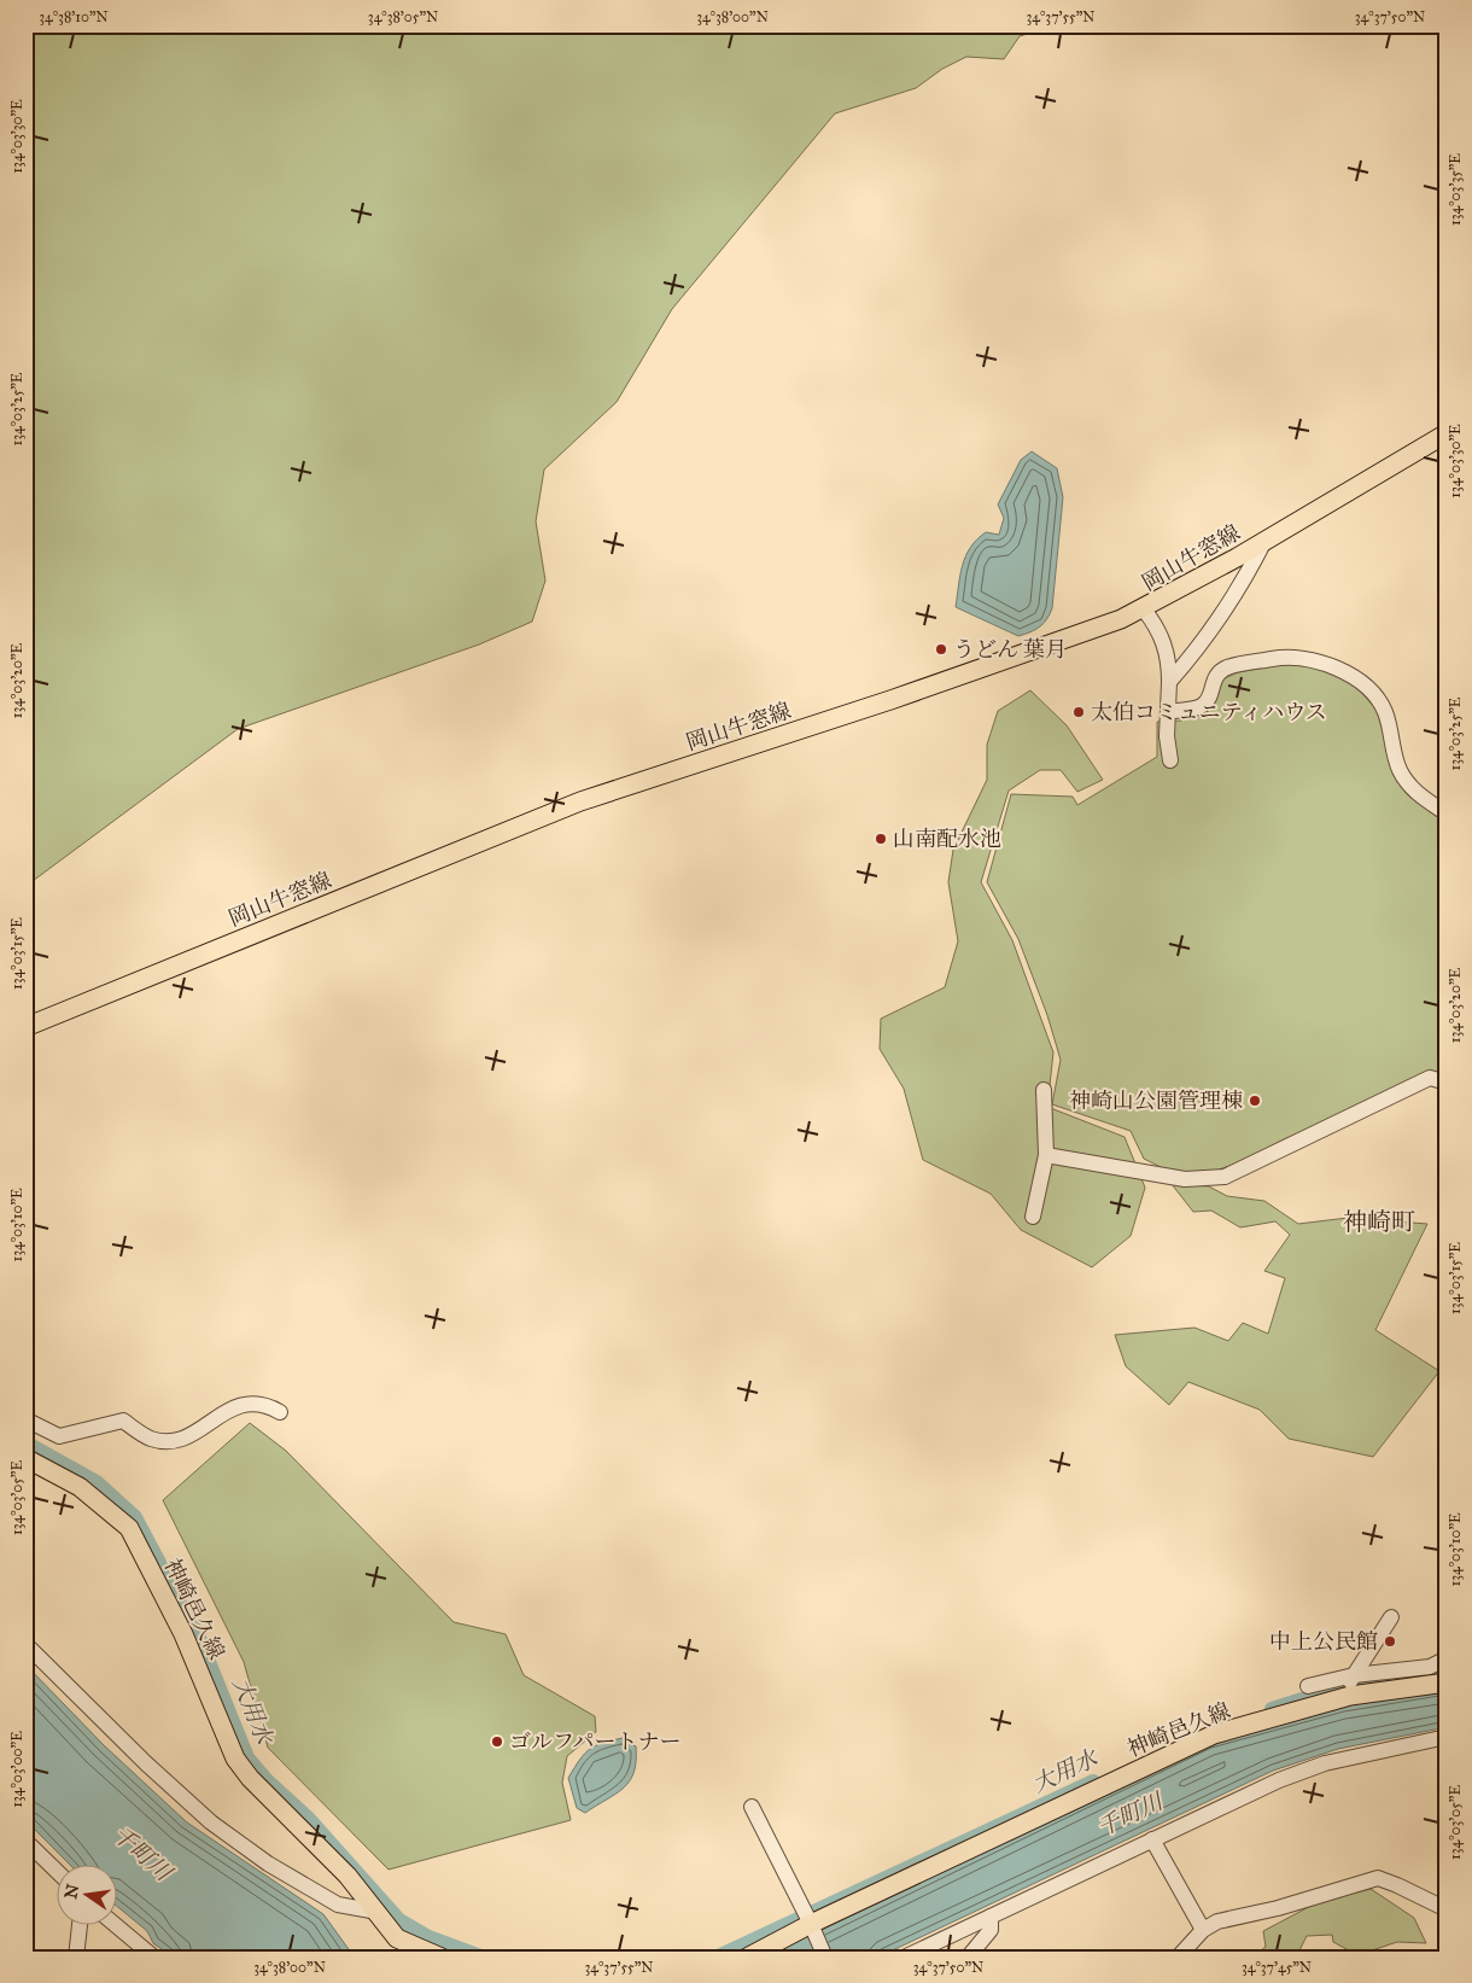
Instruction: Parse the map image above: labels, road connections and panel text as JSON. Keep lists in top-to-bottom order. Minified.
{"streets":{"main road":["岡山牛窓線","神崎邑久線"]},"districts":["神崎町"],"water":["大用水","千町川"],"places":["うどん 葉月","太伯コミュニティハウス","山南配水池","神崎山公園管理棟","中上公民館","ゴルフパートナー"],"north":"left","coordinates":["34°38'10\"N","34°38'05\"N","34°38'00\"N","34°37'55\"N","34°37'50\"N","134°03'30\"E","134°03'35\"E","134°03'25\"E","134°03'20\"E","134°03'15\"E","134°03'10\"E","134°03'05\"E","134°03'00\"E","34°37'45\"N"]}
